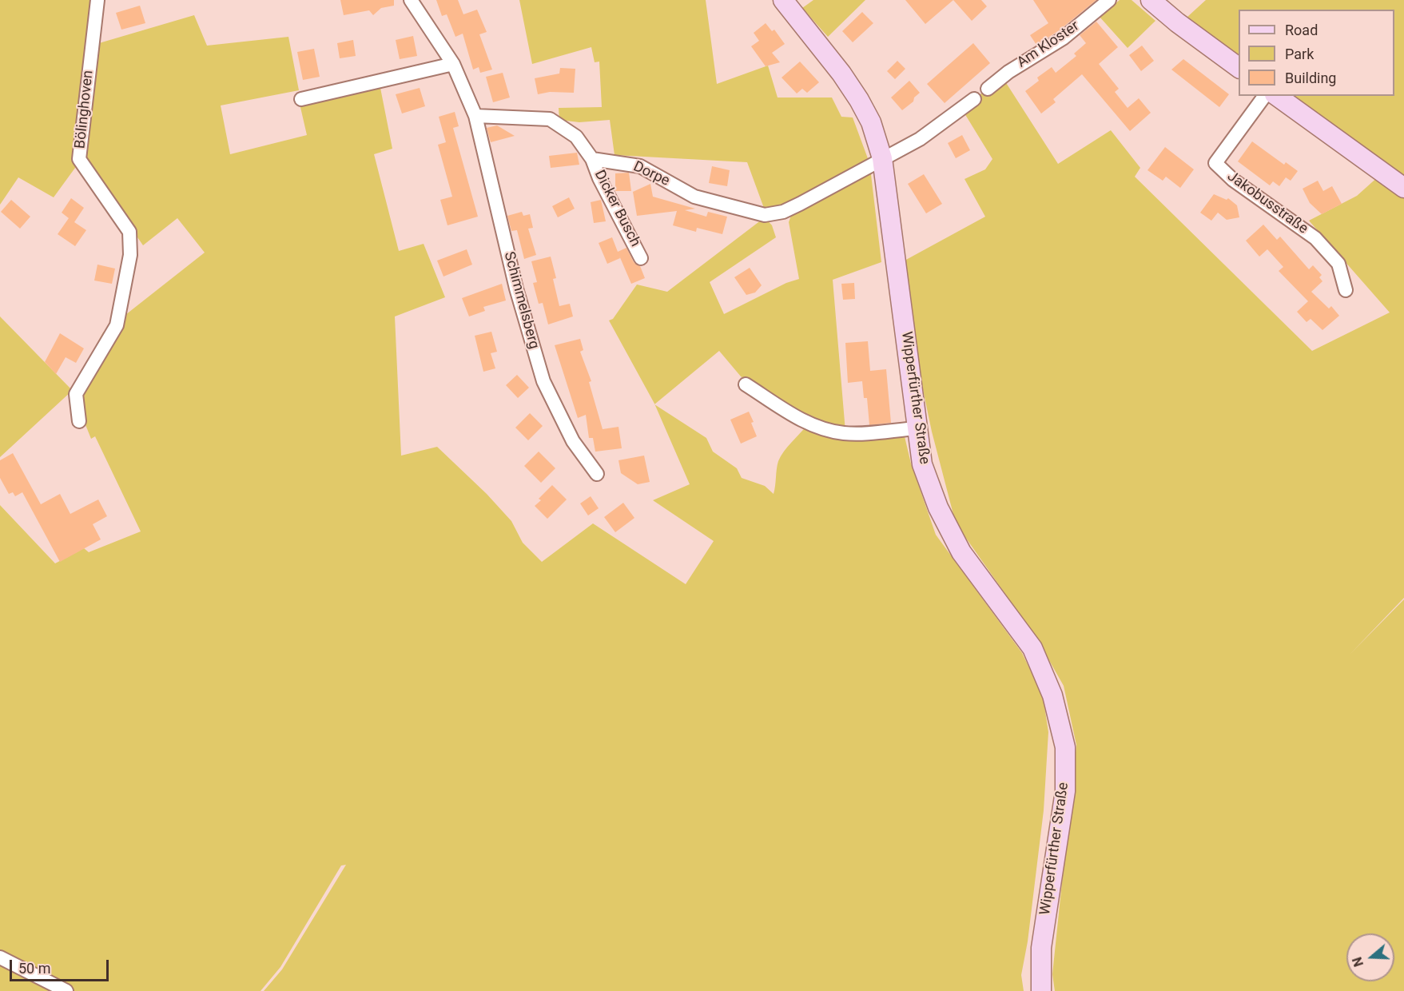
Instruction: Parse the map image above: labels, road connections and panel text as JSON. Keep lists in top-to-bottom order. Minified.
{"streets":{"main road":["Wipperfürther Straße"],"street":["Am Kloster","Bölinghoven","Dorpe","Jakobusstraße","Dicker Busch","Schimmelsberg"]},"crossings":[["Dorpe","Dicker Busch"],["Dorpe","Wipperfürther Straße"]],"legend":["Road","Park","Building"],"scale_bar":"50 m","north":"left"}
